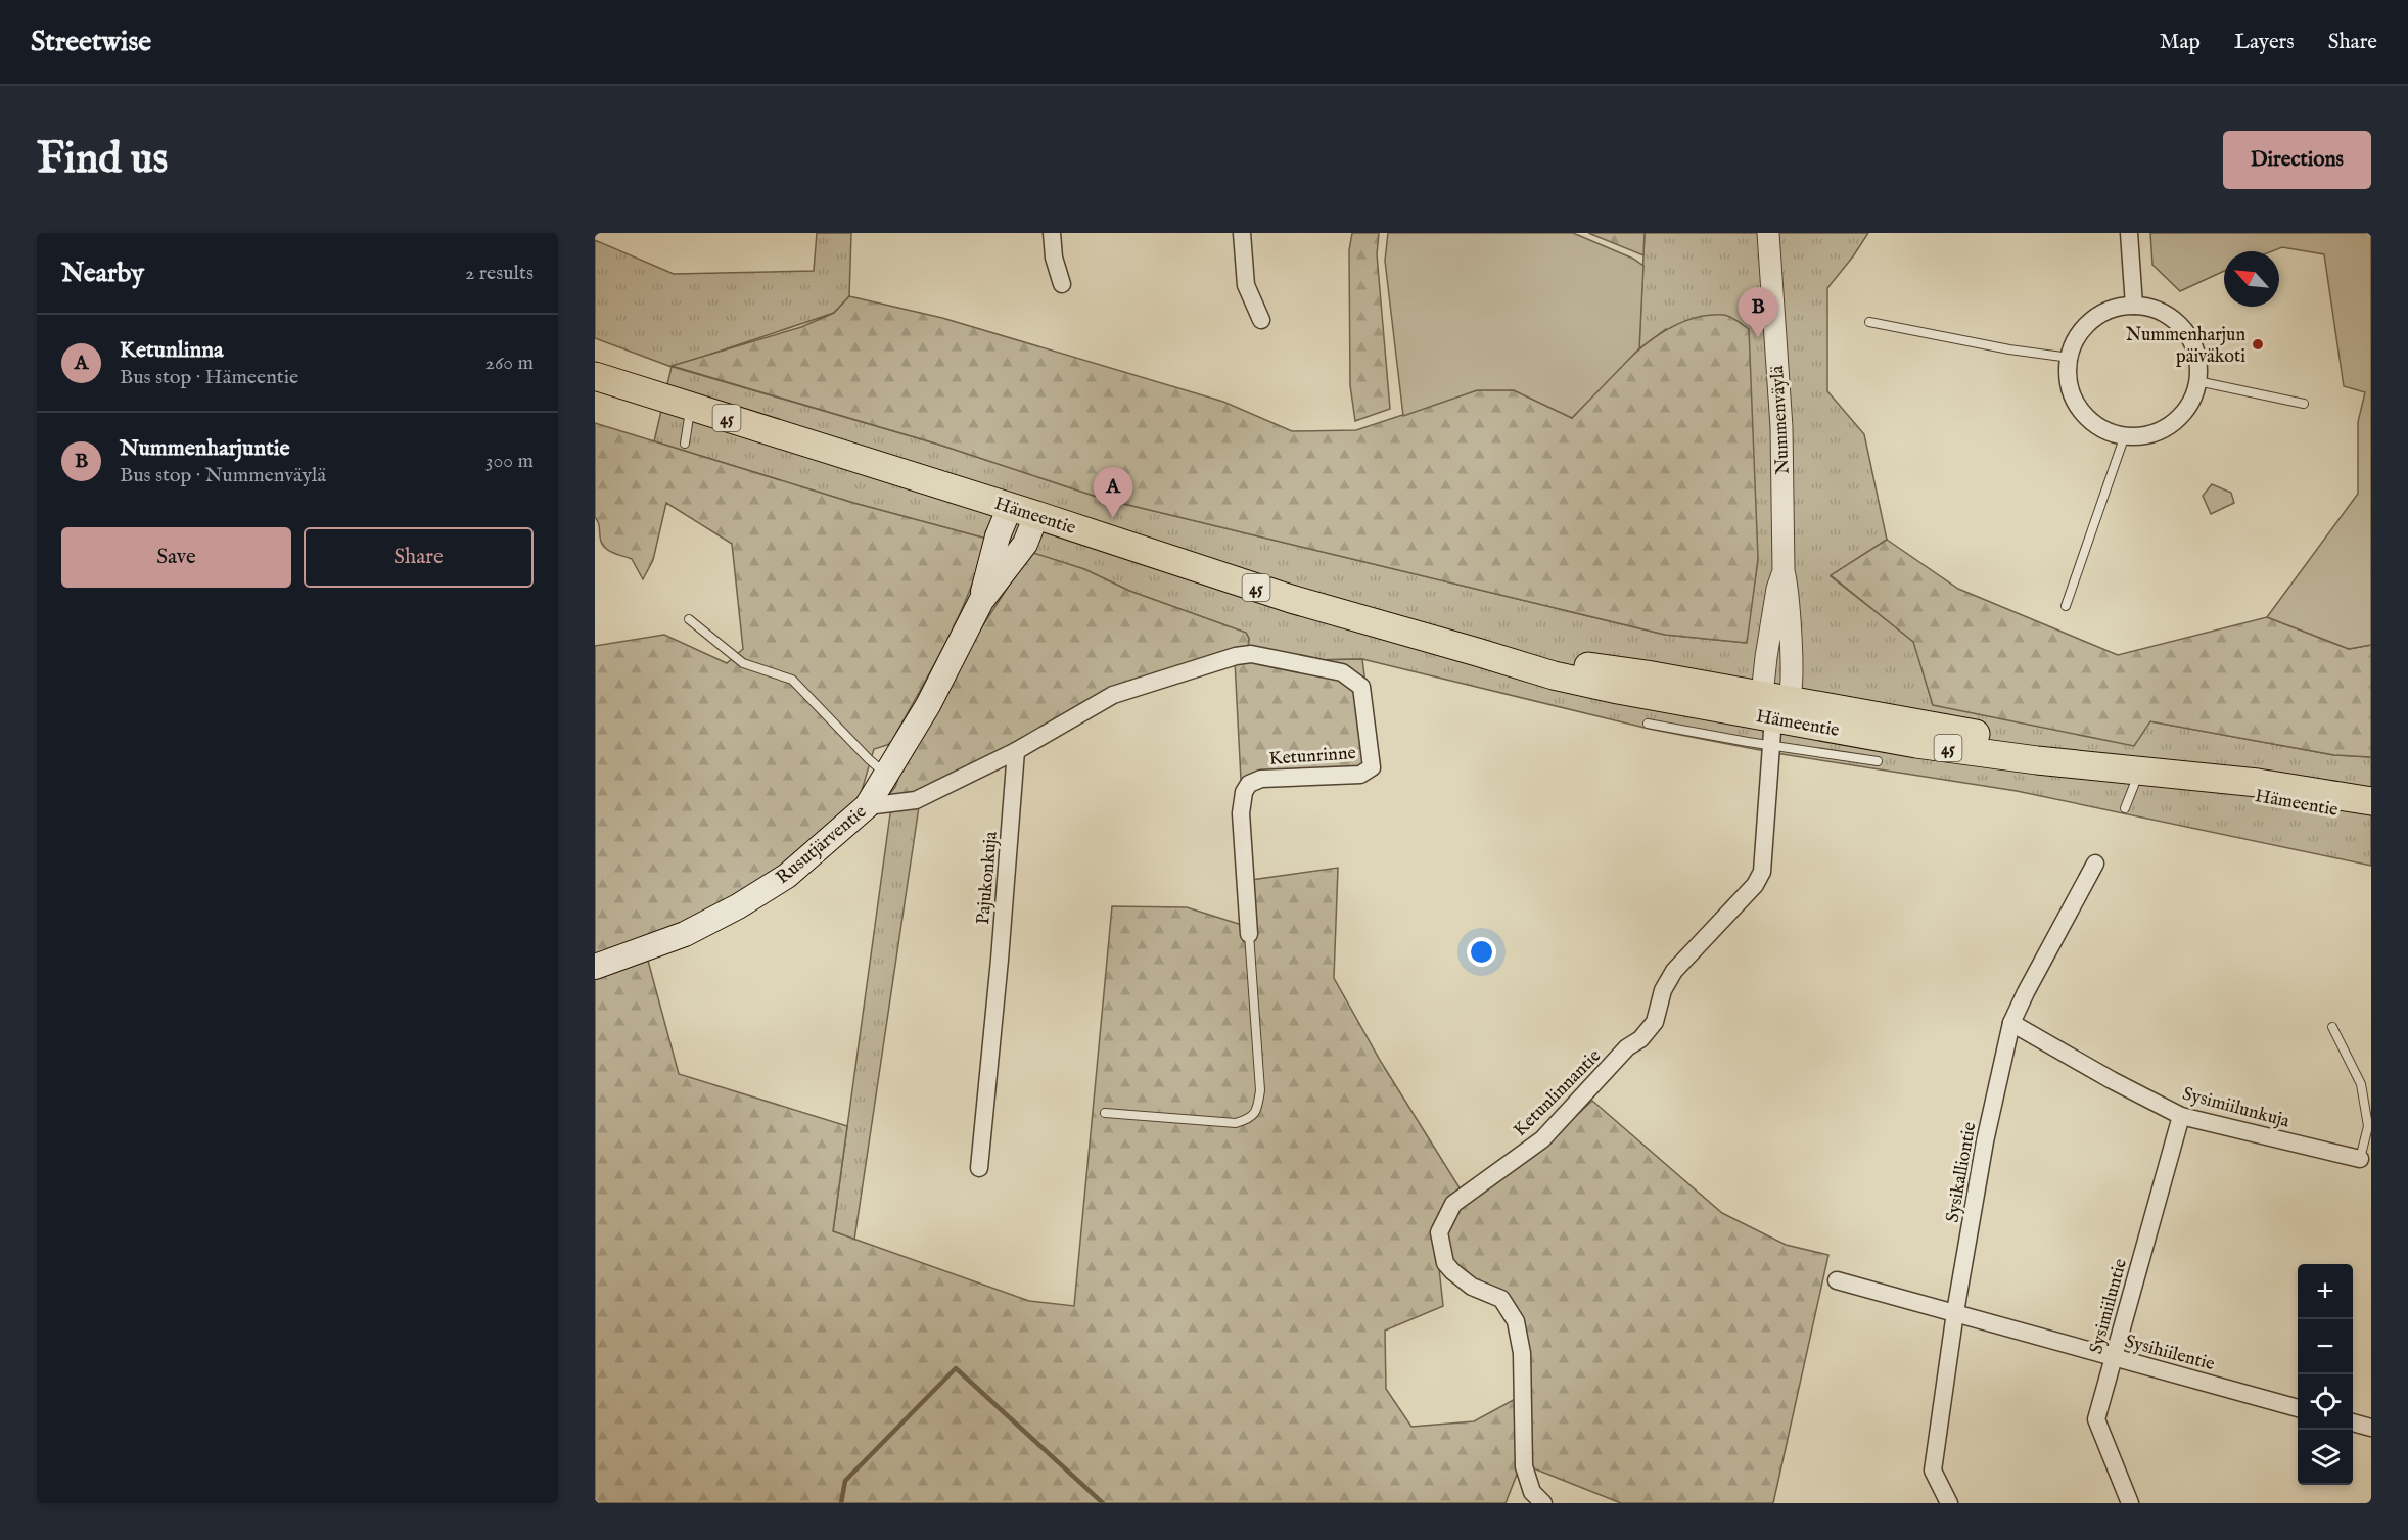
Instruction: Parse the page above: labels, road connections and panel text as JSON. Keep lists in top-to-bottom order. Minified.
{"streets":{"main road":["45","Hämeentie","Rusutjärventie"],"street":["Nummenväylä","Ketunrinne","Pajukonkuja","Ketunlinnantie","Sysimiilunkuja","Sysikalliontie","Sysimiiluntie","Sysihiilentie"]},"crossings":[["Nummenväylä","Hämeentie"],["Nummenväylä","Ketunlinnantie"],["Hämeentie","Rusutjärventie"],["Hämeentie","Ketunlinnantie"],["Ketunrinne","Pajukonkuja"],["Sysimiilunkuja","Sysikalliontie"],["Sysimiilunkuja","Sysimiiluntie"],["Sysikalliontie","Sysihiilentie"],["Sysimiiluntie","Sysihiilentie"]],"places":["Nummenharjun päiväkoti"],"north":"top left","page":{"header":"Streetwise","nav":["Map","Layers","Share"],"buttons":["Directions",["Save","Share"]],"title":"Find us","heading":["Nearby","2 results"],"pins":["B","A"],"list":[{"mark":"A","name":"Ketunlinna","note":"Bus stop · Hämeentie","value":"260 m"},{"mark":"B","name":"Nummenharjuntie","note":"Bus stop · Nummenväylä","value":"300 m"}],"map_buttons":["+","−"]}}
